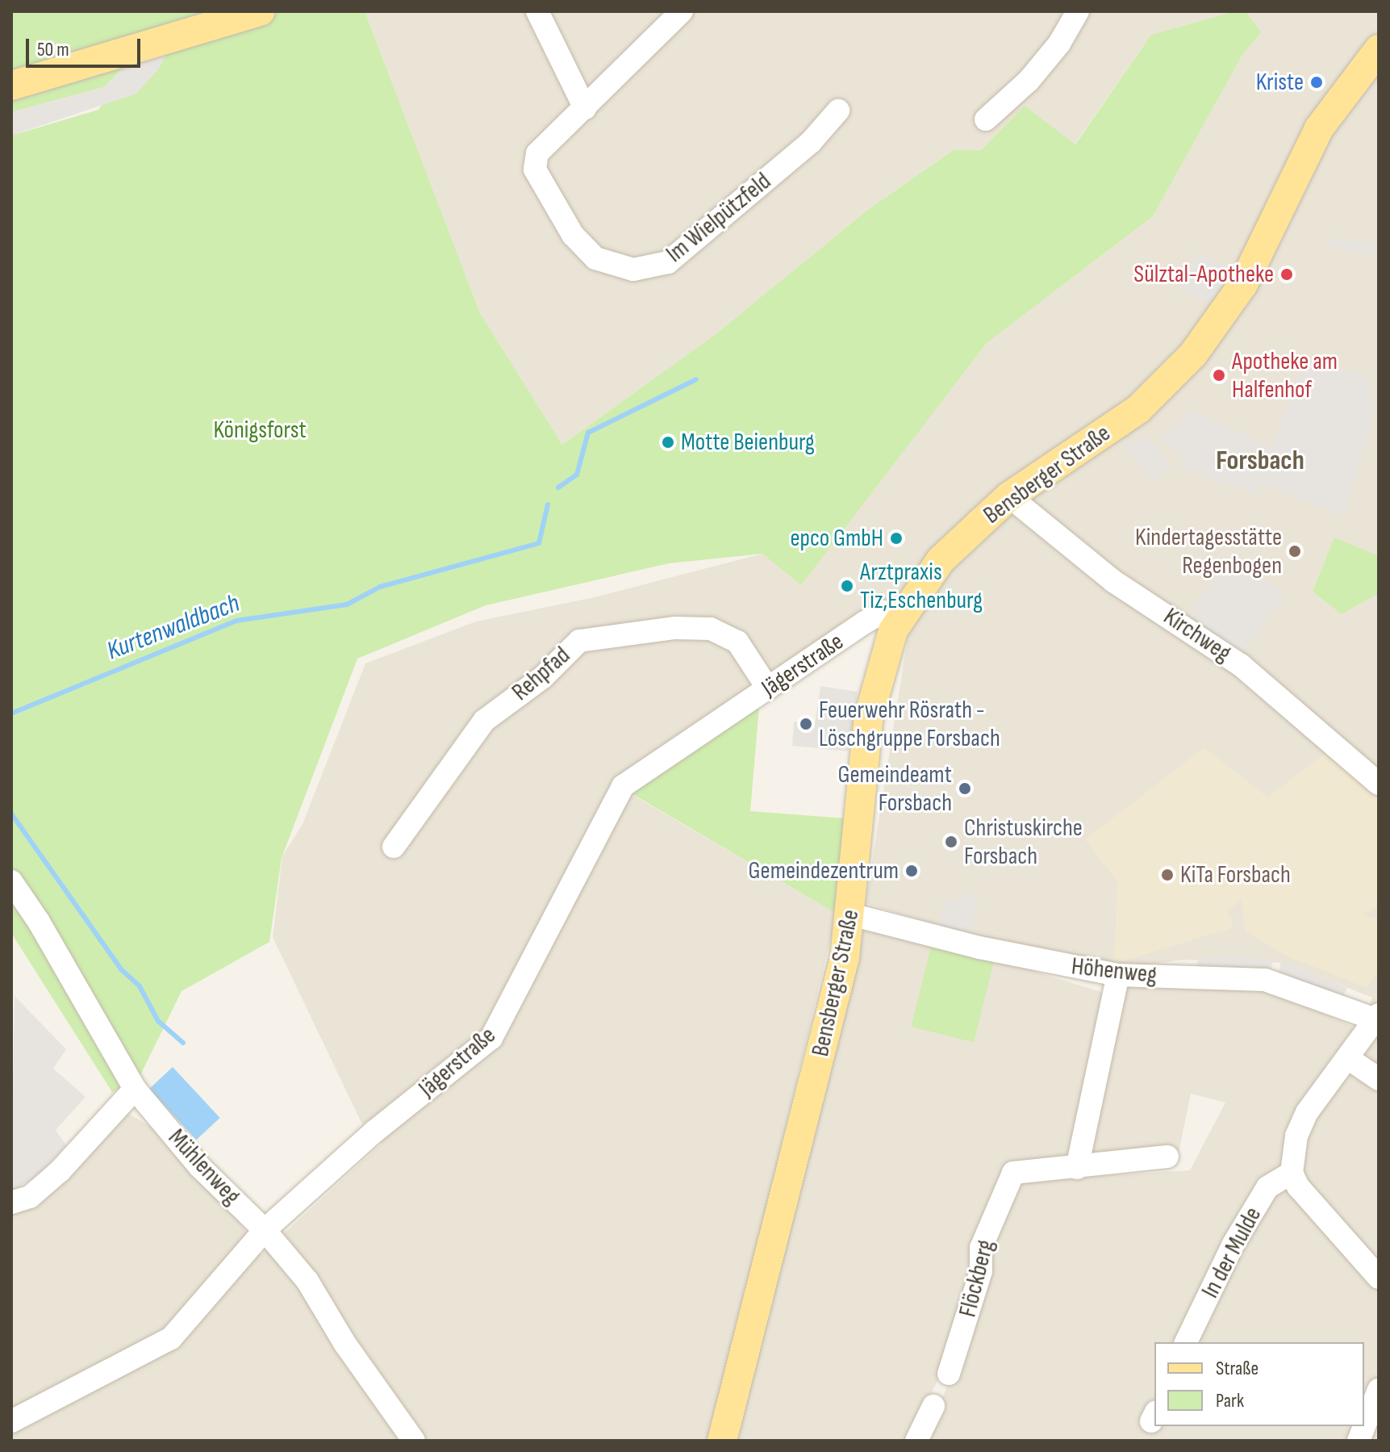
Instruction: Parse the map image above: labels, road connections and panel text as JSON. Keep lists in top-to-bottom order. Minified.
{"streets":{"main road":["Bensberger Straße"],"street":["Im Wielpützfeld","Kirchweg","Jägerstraße","Rehpfad","Höhenweg","Mühlenweg","In der Mulde","Flöckberg"]},"crossings":[["Bensberger Straße","Kirchweg"],["Bensberger Straße","Jägerstraße"],["Bensberger Straße","Höhenweg"],["Jägerstraße","Rehpfad"],["Jägerstraße","Mühlenweg"]],"districts":["Forsbach"],"water":["Kurtenwaldbach"],"parks":["Königsforst"],"places":["Kriste","Sülztal-Apotheke","Apotheke am Halfenhof","Motte Beienburg","epco GmbH","Kindertagesstätte Regenbogen","Arztpraxis Tiz,Eschenburg","Feuerwehr Rösrath - Löschgruppe Forsbach","Gemeindeamt Forsbach","Christuskirche Forsbach","Gemeindezentrum","KiTa Forsbach"],"legend":["Straße","Park"],"scale_bar":"50 m"}
